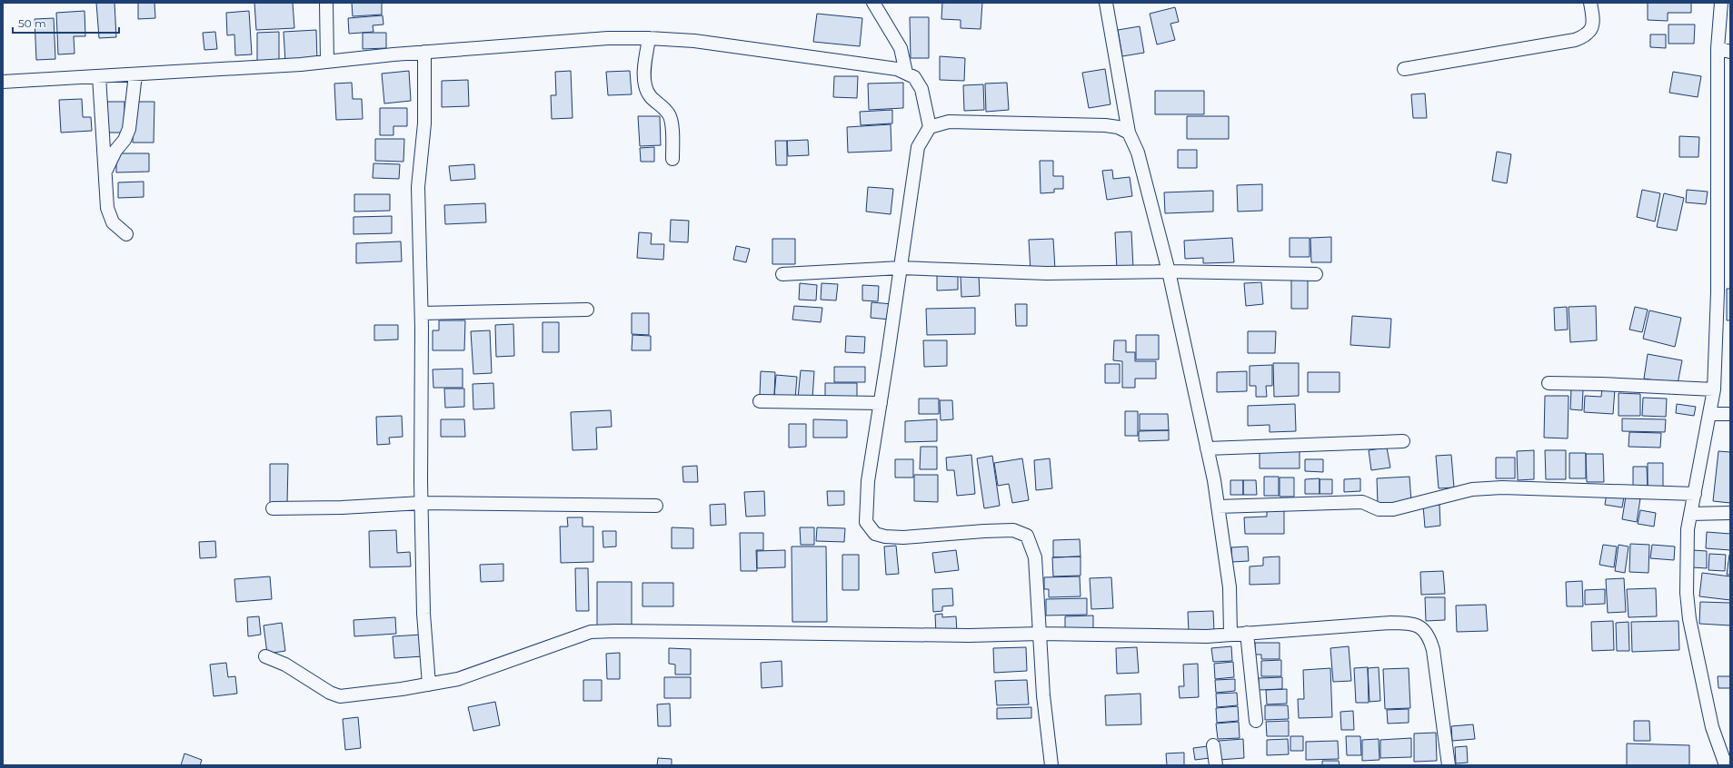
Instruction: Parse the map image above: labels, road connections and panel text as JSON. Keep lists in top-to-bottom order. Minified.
{"scale_bar":"50 m"}
